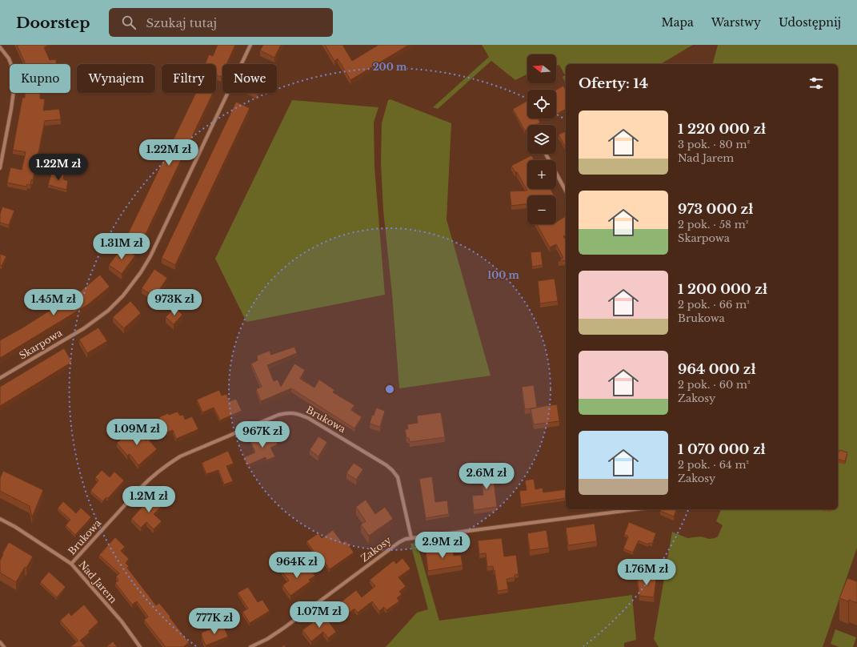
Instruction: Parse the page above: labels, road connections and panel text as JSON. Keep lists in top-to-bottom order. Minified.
{"streets":{"street":["Skarpowa","Brukowa","Zakosy","Nad Jarem"]},"crossings":[["Brukowa","Zakosy"],["Brukowa","Nad Jarem"]],"north":"left","page":{"header":"Doorstep","search":"Szukaj tutaj","nav":["Mapa","Warstwy","Udostępnij"],"map_buttons":["+","−"],"chip":["Kupno","Wynajem","Filtry","Nowe"],"heading":"Oferty: 14","list":[{"name":"1 220 000 zł","note":"3 pok. · 80 m² · Nad Jarem"},{"name":"973 000 zł","note":"2 pok. · 58 m² · Skarpowa"},{"name":"1 200 000 zł","note":"2 pok. · 66 m² · Brukowa"},{"name":"964 000 zł","note":"2 pok. · 60 m² · Zakosy"},{"name":"1 070 000 zł","note":"2 pok. · 64 m² · Zakosy"}],"price":["1.22M zł","1.22M zł","1.31M zł","1.45M zł","973K zł","1.09M zł","967K zł","2.6M zł","1.2M zł","2.9M zł","964K zł","1.76M zł","1.07M zł","777K zł"]},"rings":["200 m","100 m"]}
